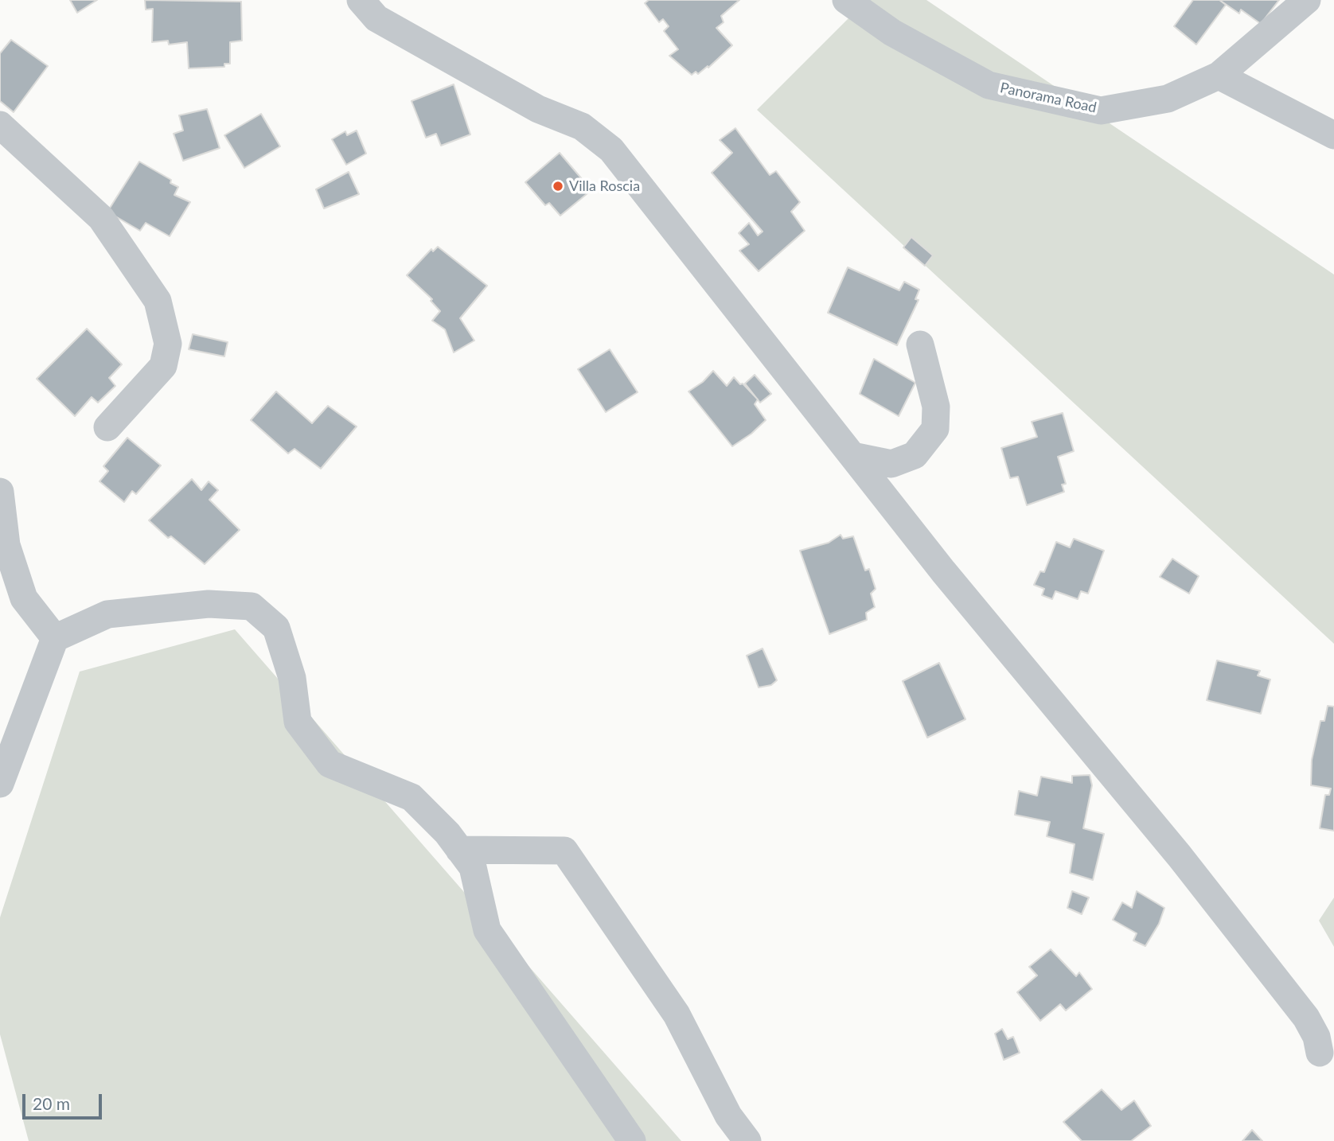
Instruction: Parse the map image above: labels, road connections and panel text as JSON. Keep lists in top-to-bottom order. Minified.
{"streets":{"street":["Panorama Road"]},"places":["Villa Roscia"],"scale_bar":"20 m"}
